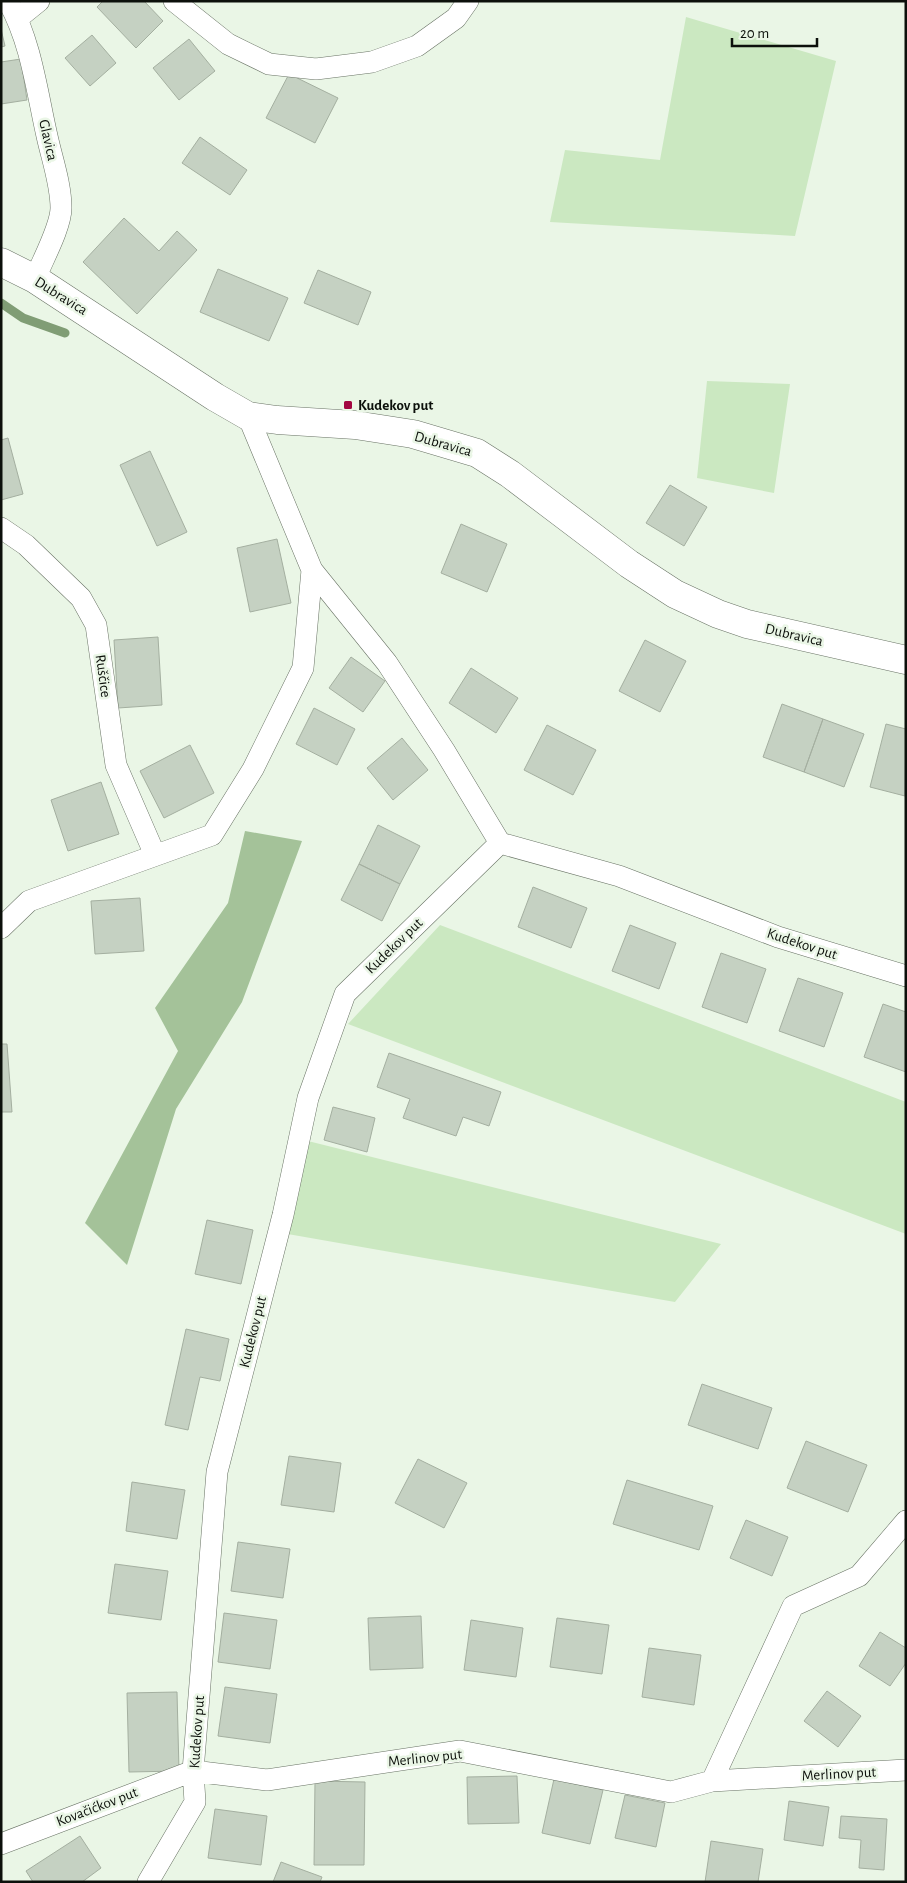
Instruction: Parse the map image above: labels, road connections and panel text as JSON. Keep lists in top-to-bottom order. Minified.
{"streets":{"street":["Glavica","Dubravica","Ruščice","Kudekov put","Merlinov put","Kovačićkov put"]},"crossings":[["Glavica","Dubravica"],["Kudekov put","Merlinov put"],["Kudekov put","Kovačićkov put"],["Merlinov put","Kovačićkov put"]],"places":{"transit":["Kudekov put"]},"scale_bar":"20 m"}
